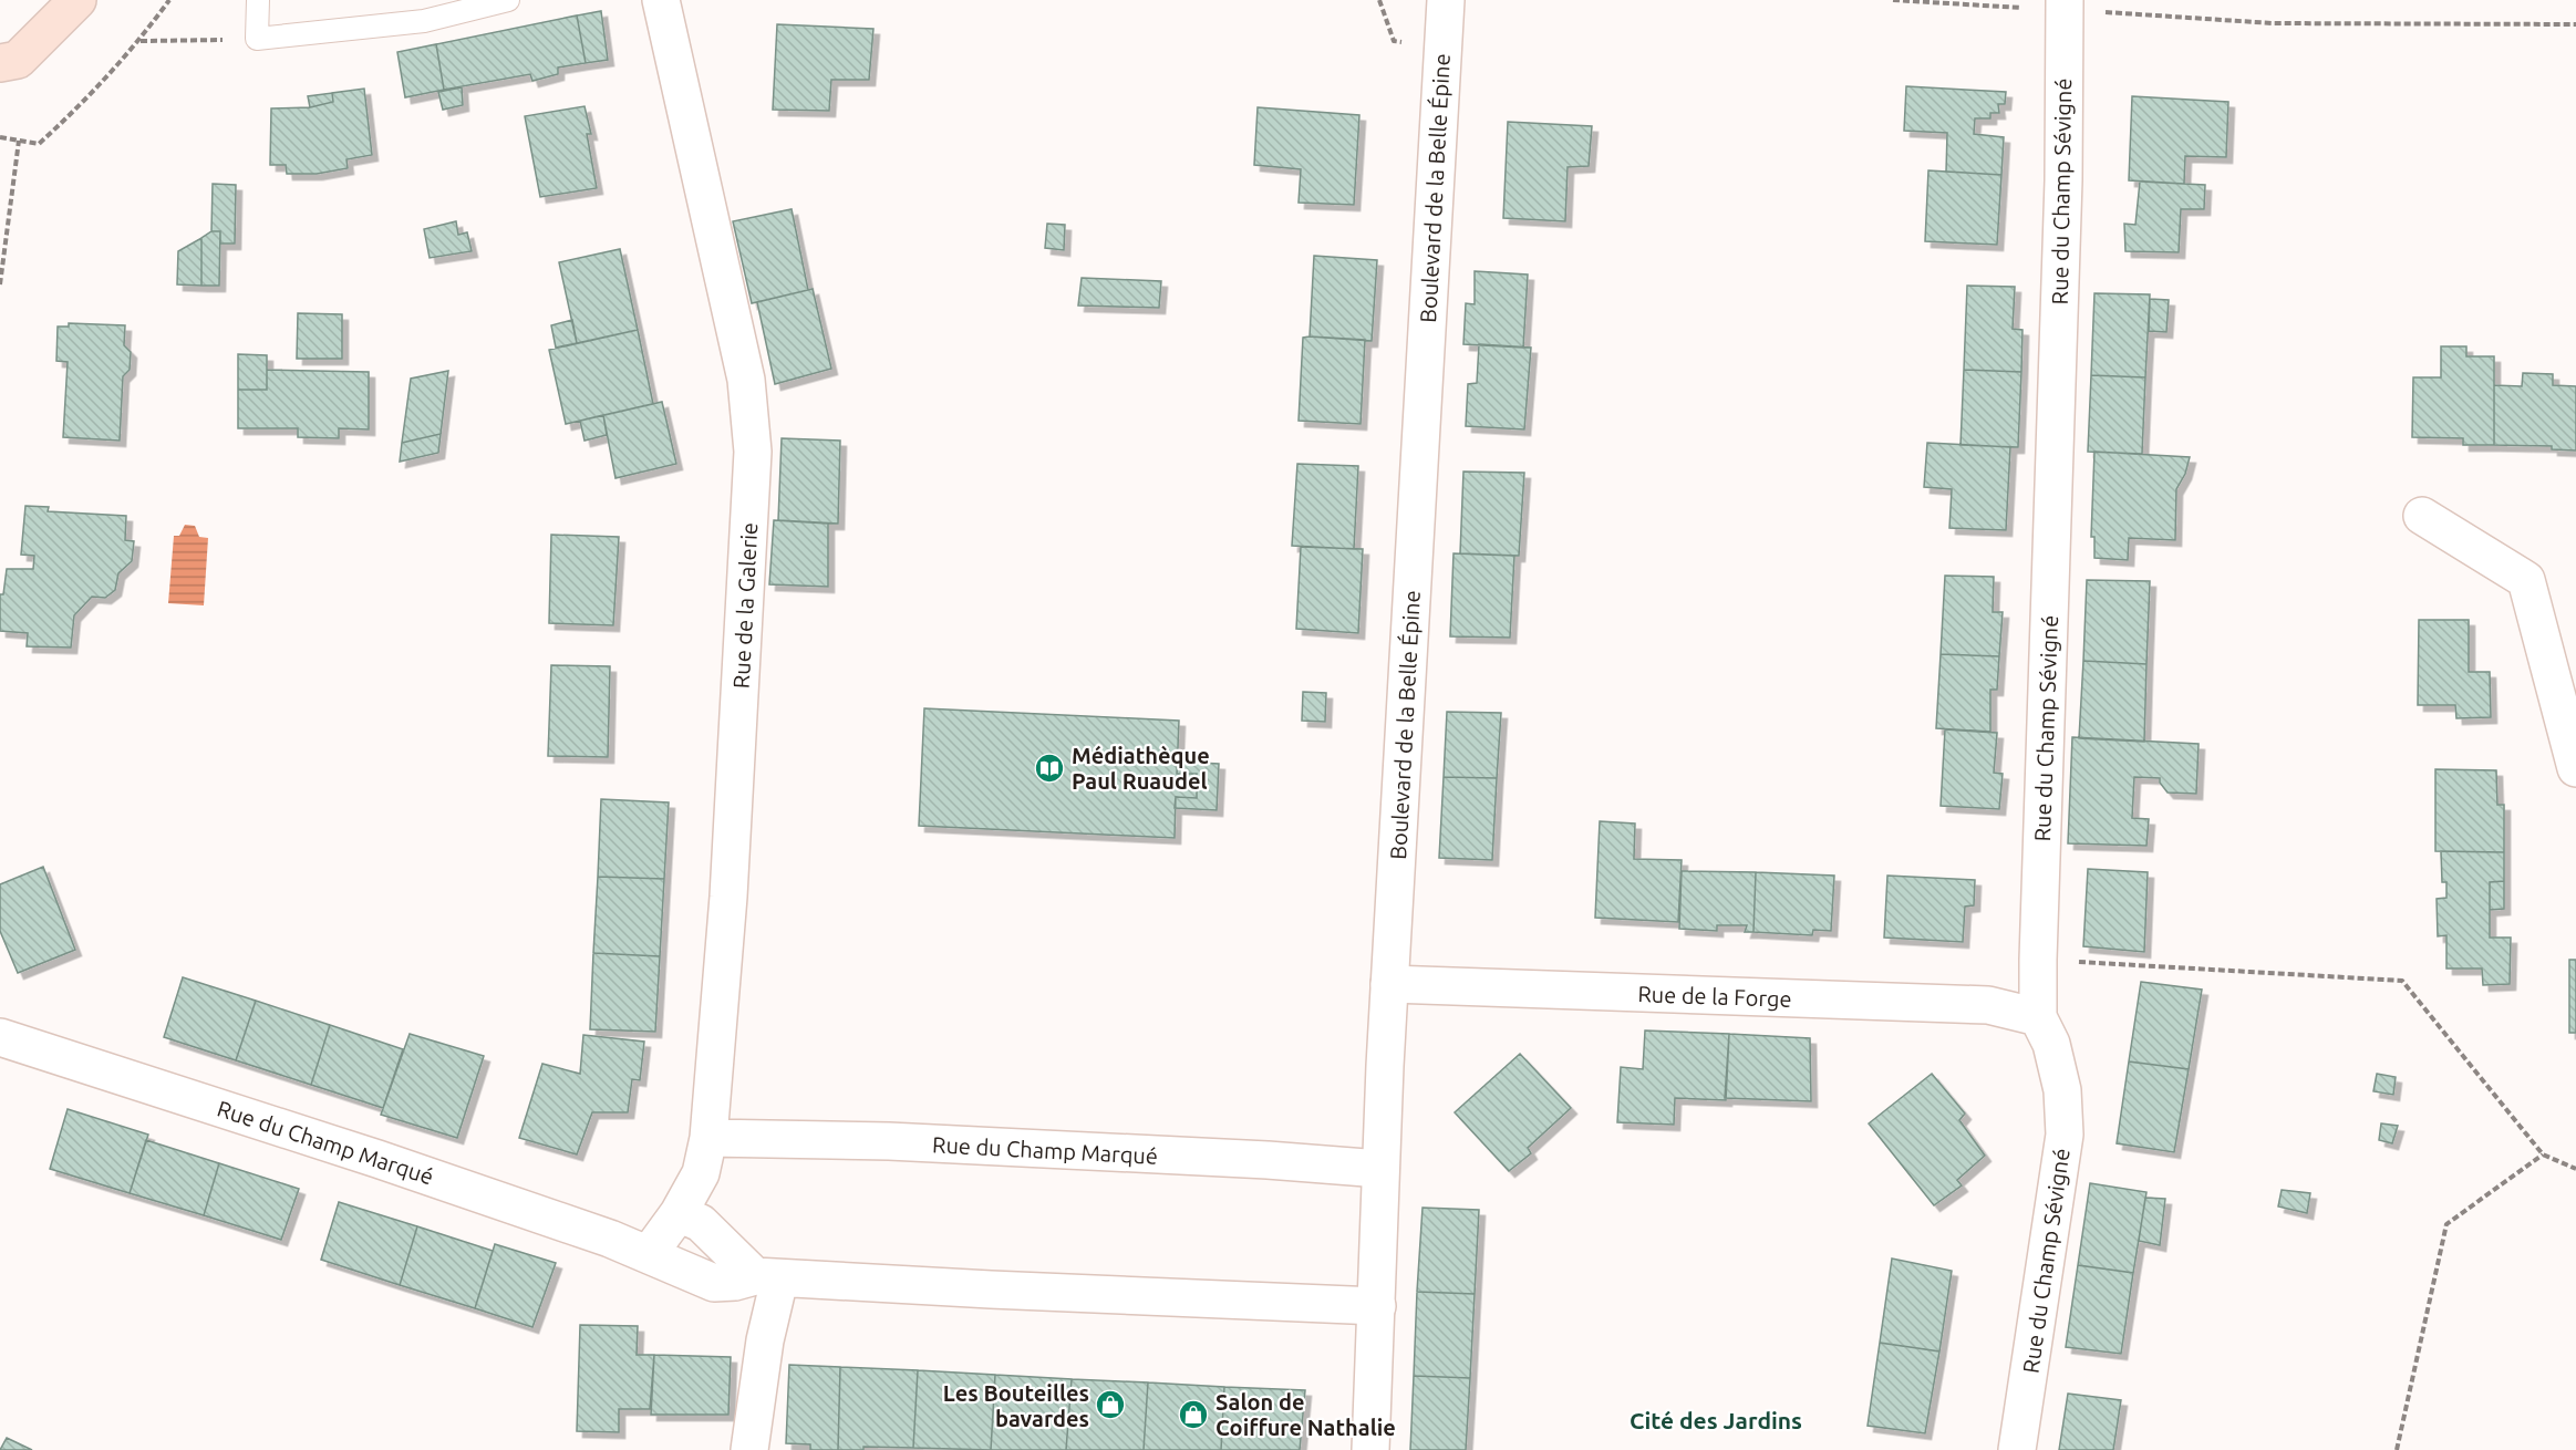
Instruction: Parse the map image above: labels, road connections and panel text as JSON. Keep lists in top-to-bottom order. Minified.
{"streets":{"street":["Boulevard de la Belle Épine","Rue du Champ Sévigné","Rue de la Galerie","Rue de la Forge","Rue du Champ Marqué"]},"crossings":[["Boulevard de la Belle Épine","Rue de la Forge"],["Boulevard de la Belle Épine","Rue du Champ Marqué"],["Rue du Champ Sévigné","Rue de la Forge"],["Rue de la Galerie","Rue du Champ Marqué"]],"districts":["Cité des Jardins"],"places":{"library":["Médiathèque Paul Ruaudel"],"shop":["Les Bouteilles bavardes","Salon de Coiffure Nathalie"]}}
